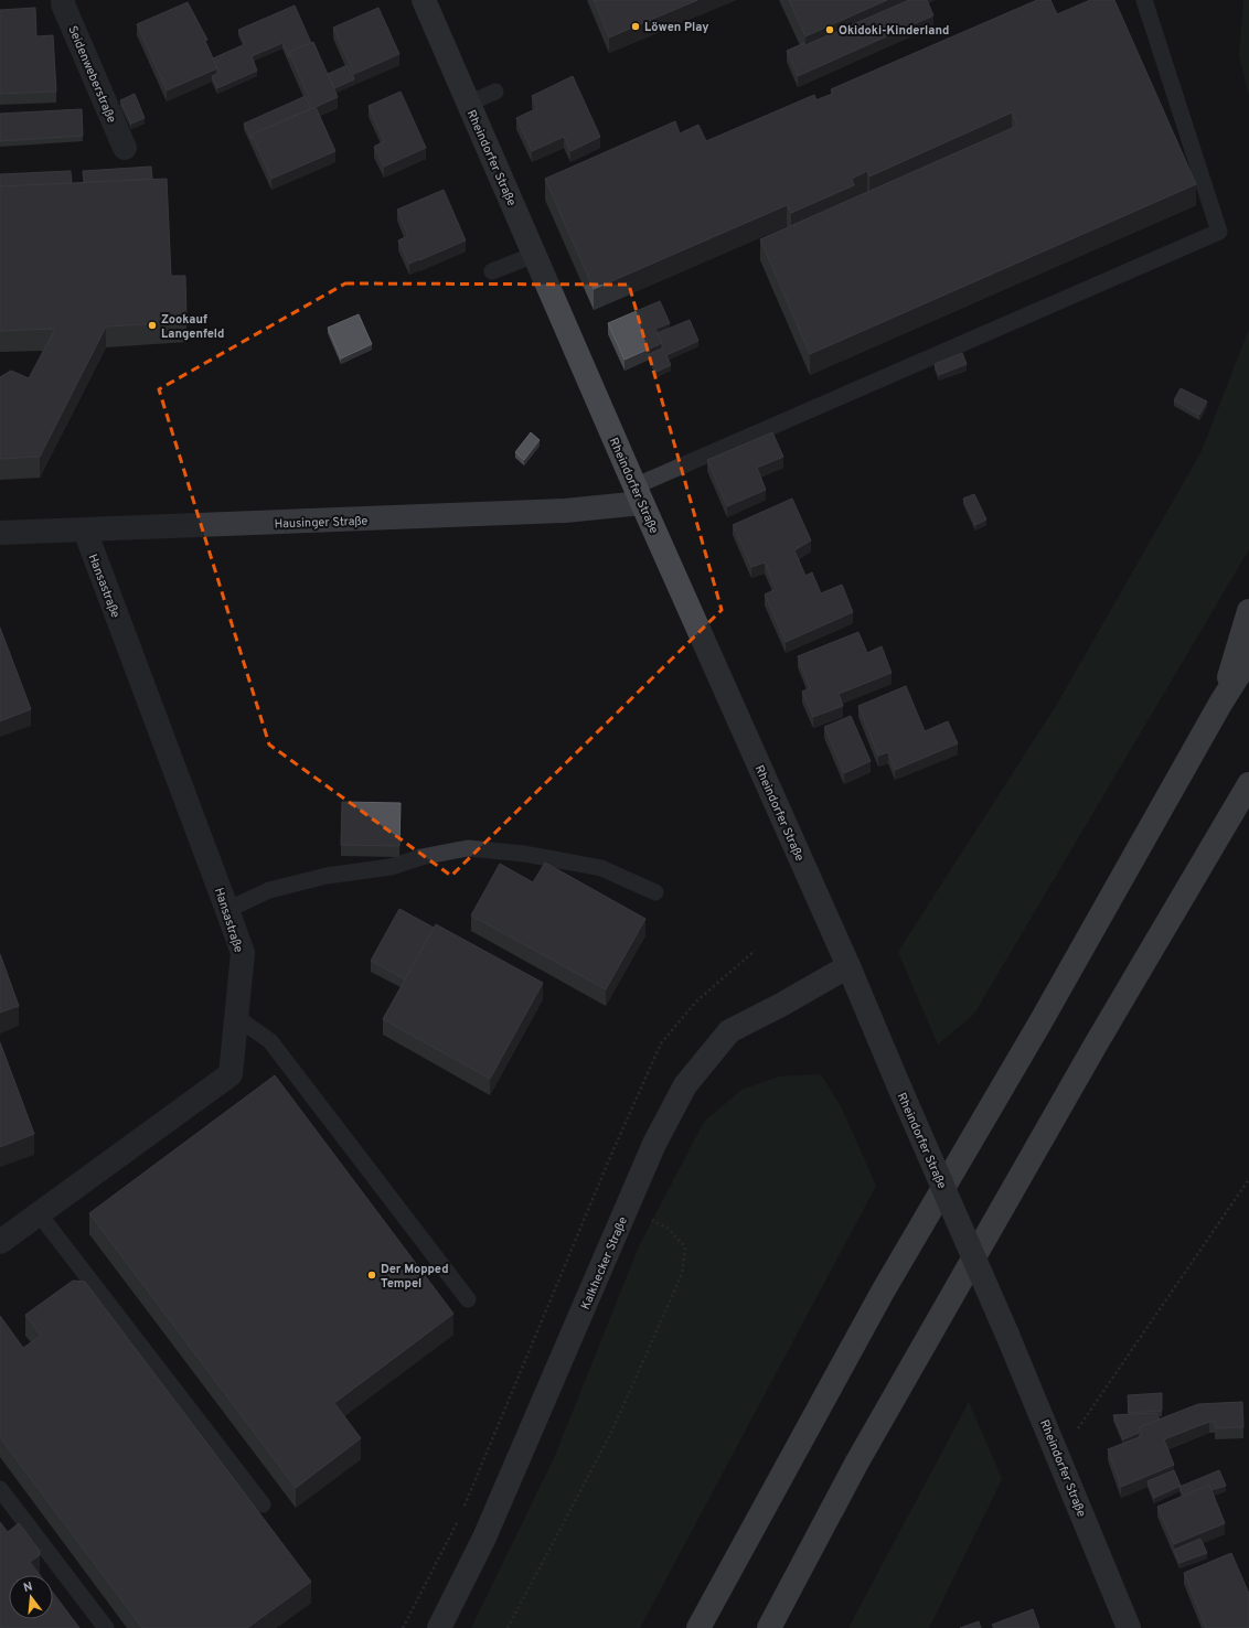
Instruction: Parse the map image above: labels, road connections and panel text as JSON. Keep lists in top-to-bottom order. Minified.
{"streets":{"main road":["Rheindorfer Straße","Kalkhecker Straße"],"street":["Seidenweberstraße","Hausinger Straße","Hansastraße"]},"crossings":[["Rheindorfer Straße","Hausinger Straße"],["Rheindorfer Straße","Kalkhecker Straße"],["Hausinger Straße","Hansastraße"]],"places":["Löwen Play","Okidoki-Kinderland","Zookauf Langenfeld","Der Mopped Tempel"],"north":"top"}
